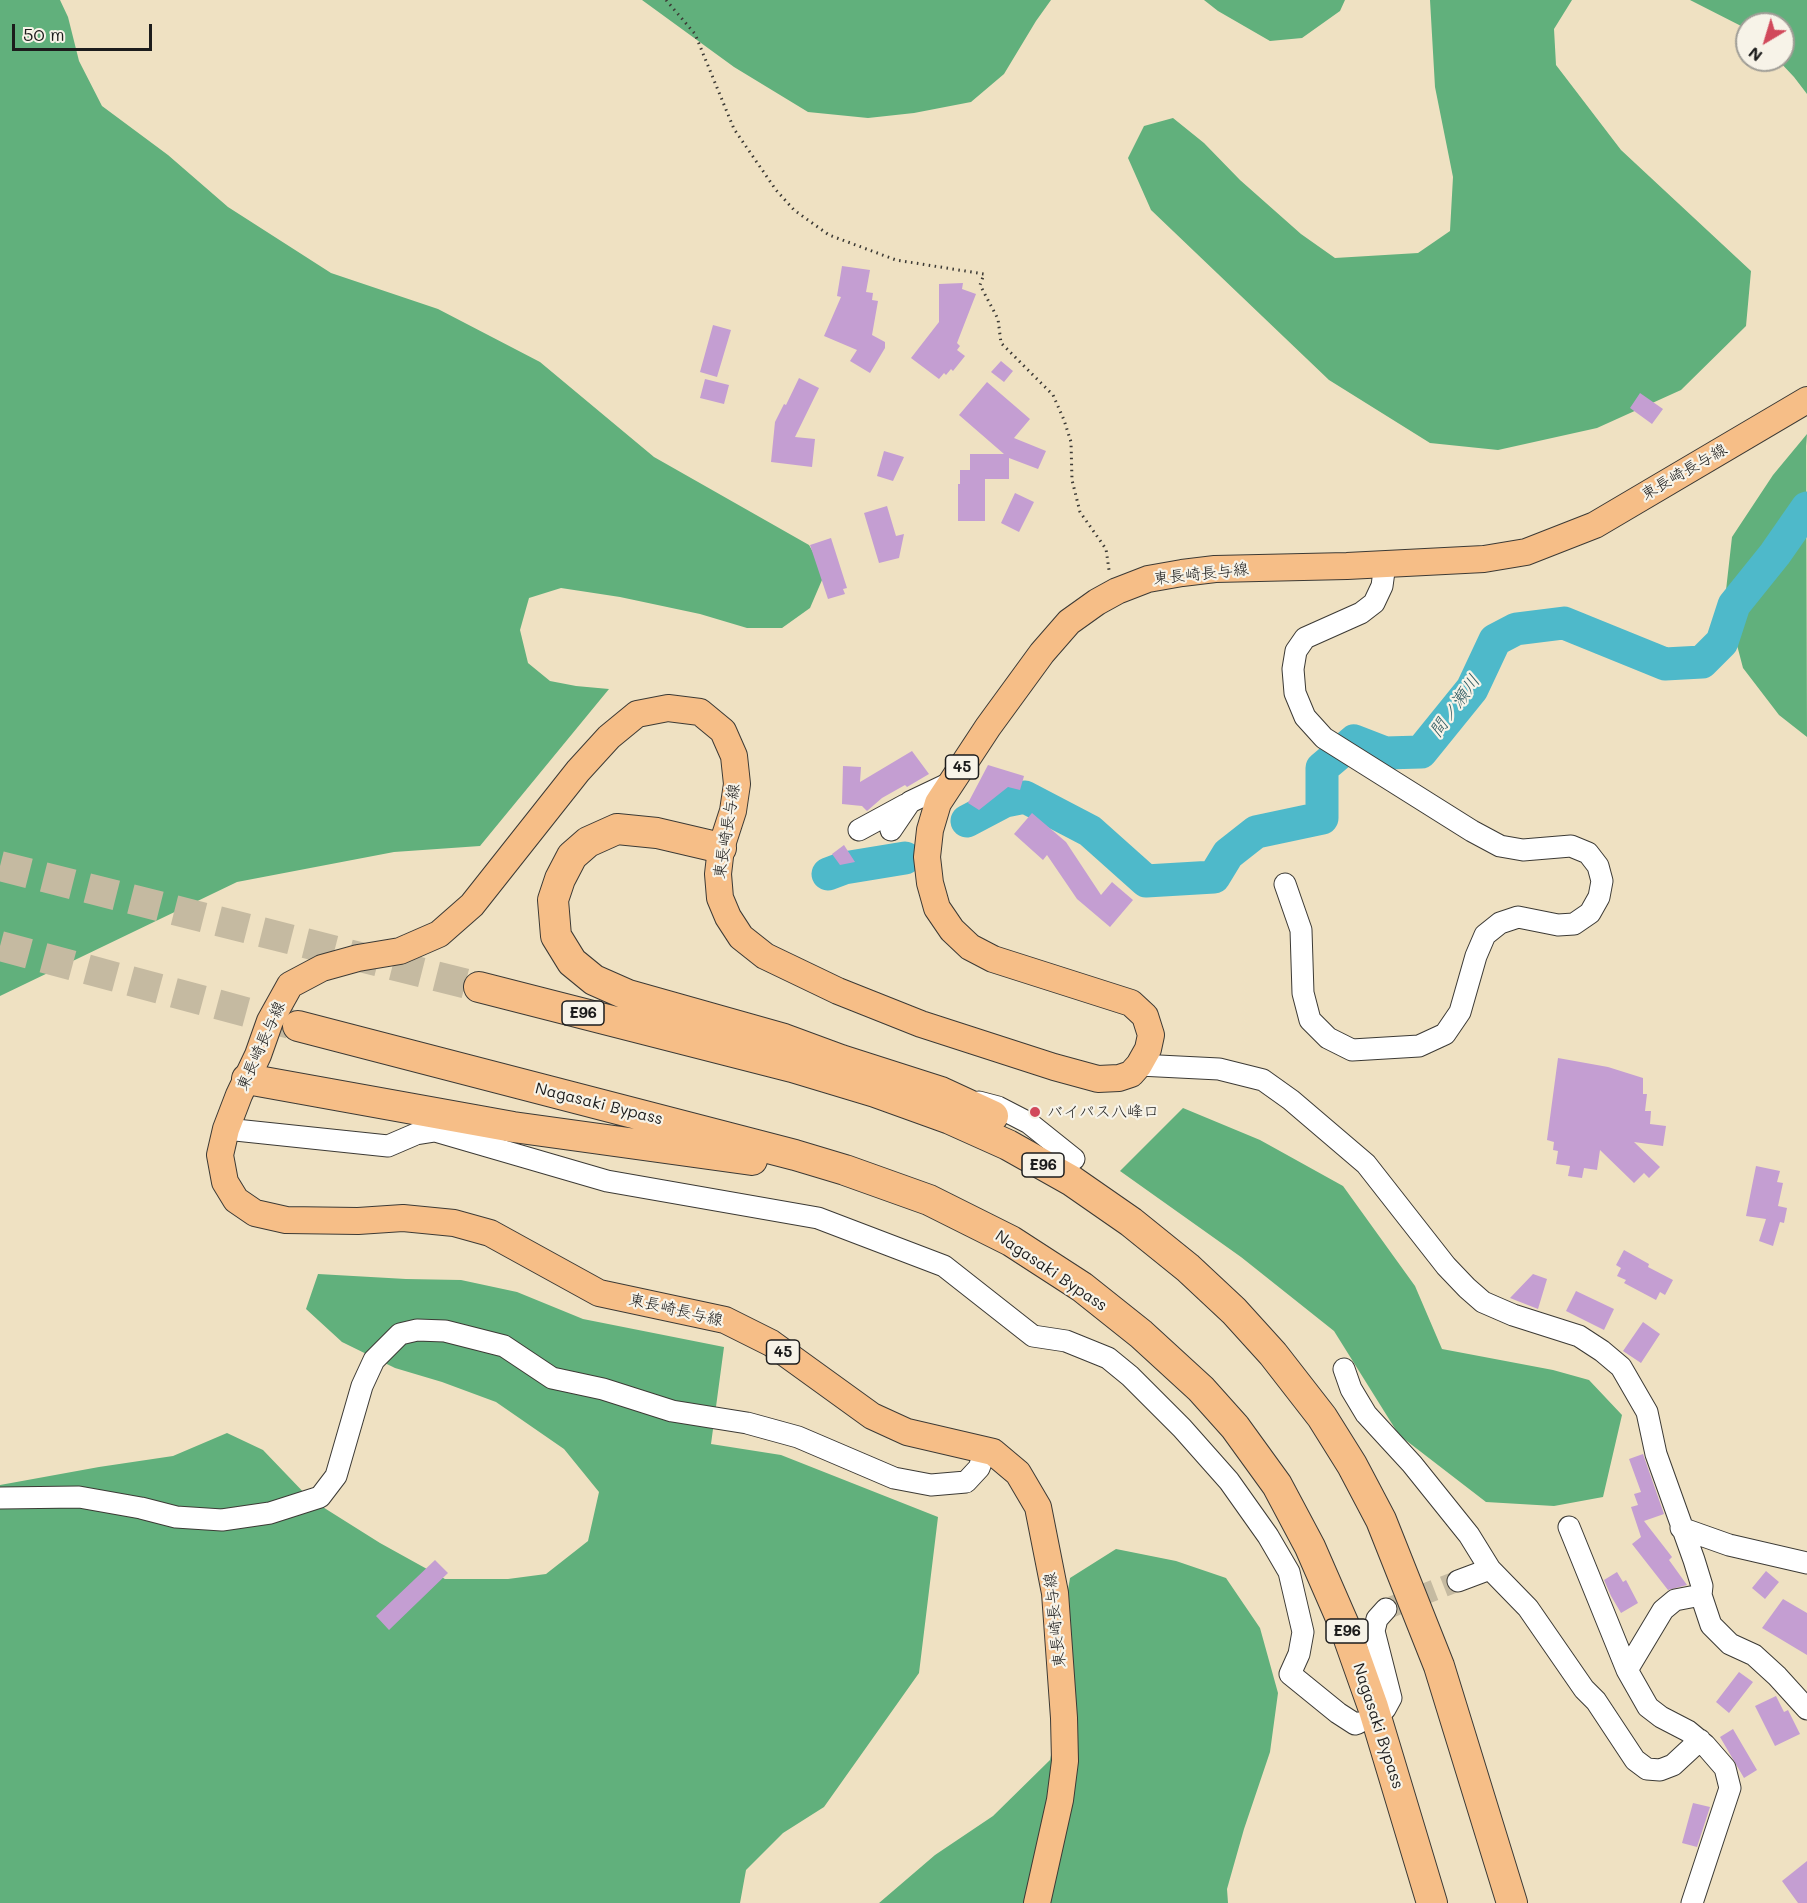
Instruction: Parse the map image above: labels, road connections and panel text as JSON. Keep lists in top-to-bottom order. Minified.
{"streets":{"highway":["E96","Nagasaki Bypass"],"main road":["東長崎長与線","45"]},"water":["間ノ瀬川"],"places":["バイパス八峰口"],"scale_bar":"50 m","north":"bottom left"}
